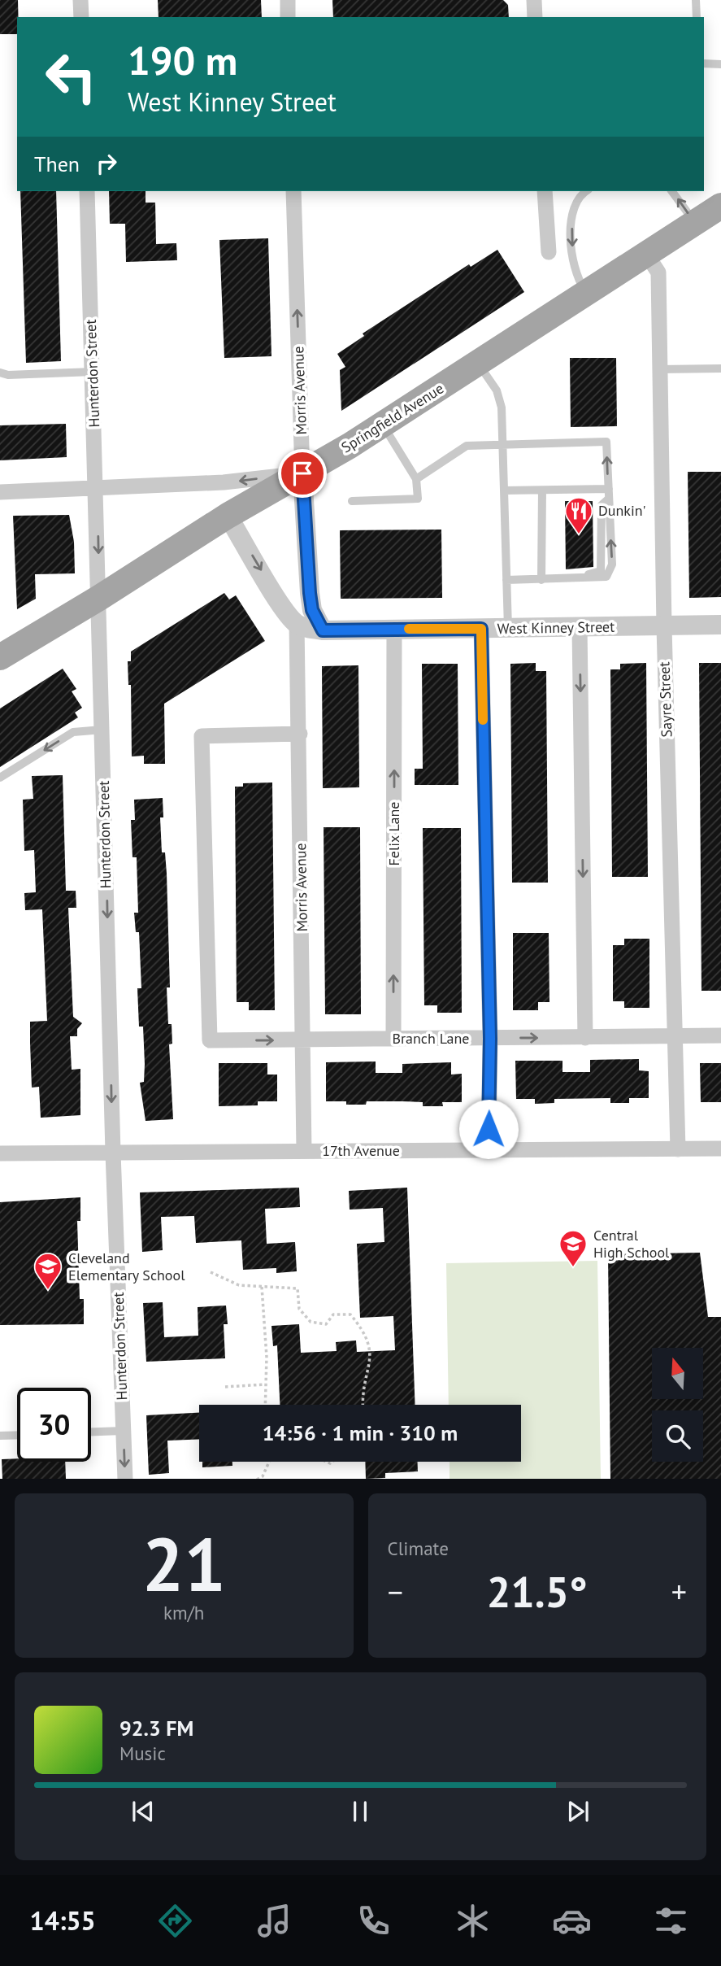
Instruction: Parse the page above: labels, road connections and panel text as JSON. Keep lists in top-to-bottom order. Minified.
{"streets":{"main road":["Springfield Avenue"],"street":["Hunterdon Street","Morris Avenue","West Kinney Street","Sayre Street","Felix Lane","Branch Lane","17th Avenue"]},"crossings":[["Hunterdon Street","Springfield Avenue"],["Hunterdon Street","17th Avenue"],["Morris Avenue","Springfield Avenue"],["Morris Avenue","West Kinney Street"],["Morris Avenue","Branch Lane"],["Morris Avenue","17th Avenue"],["Springfield Avenue","Sayre Street"],["West Kinney Street","Sayre Street"],["West Kinney Street","Felix Lane"],["Sayre Street","Branch Lane"],["Sayre Street","17th Avenue"],["Felix Lane","Branch Lane"]],"one_way":["Hunterdon Street"],"places":{"restaurant":["Dunkin'"],"school or university":["Central High School","Cleveland Elementary School"]},"north":"top","page":{"turn":["190 m","West Kinney Street"],"then":"Then","limit":"30","trip":"14:56 · 1 min · 310 m","tile":[["21","km/h"],"Climate"],"heat":["−","21.5°","+"],"song":["92.3 FM","Music"],"tabs":"14:55"}}
